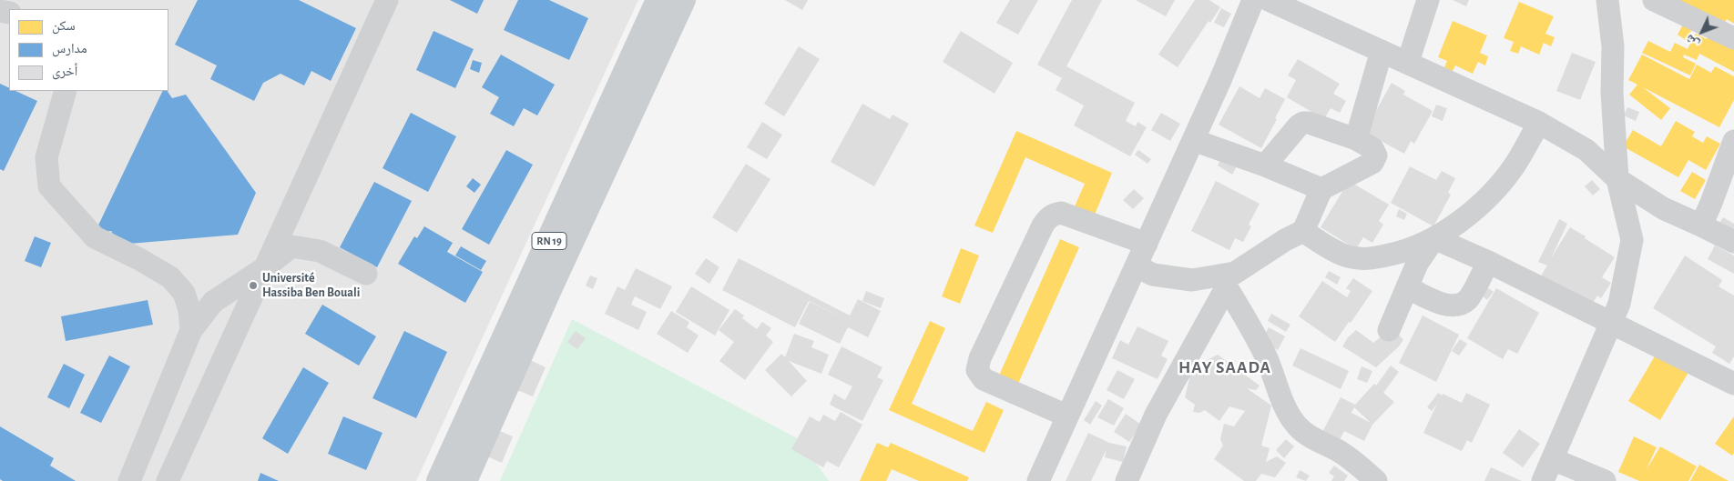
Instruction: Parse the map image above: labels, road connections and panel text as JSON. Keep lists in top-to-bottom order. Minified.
{"streets":{"main road":["RN 19"]},"districts":["HAY SAADA"],"places":["Université Hassiba Ben Bouali"],"legend":["سكن","مدارس","أخرى"],"north":"bottom left"}
